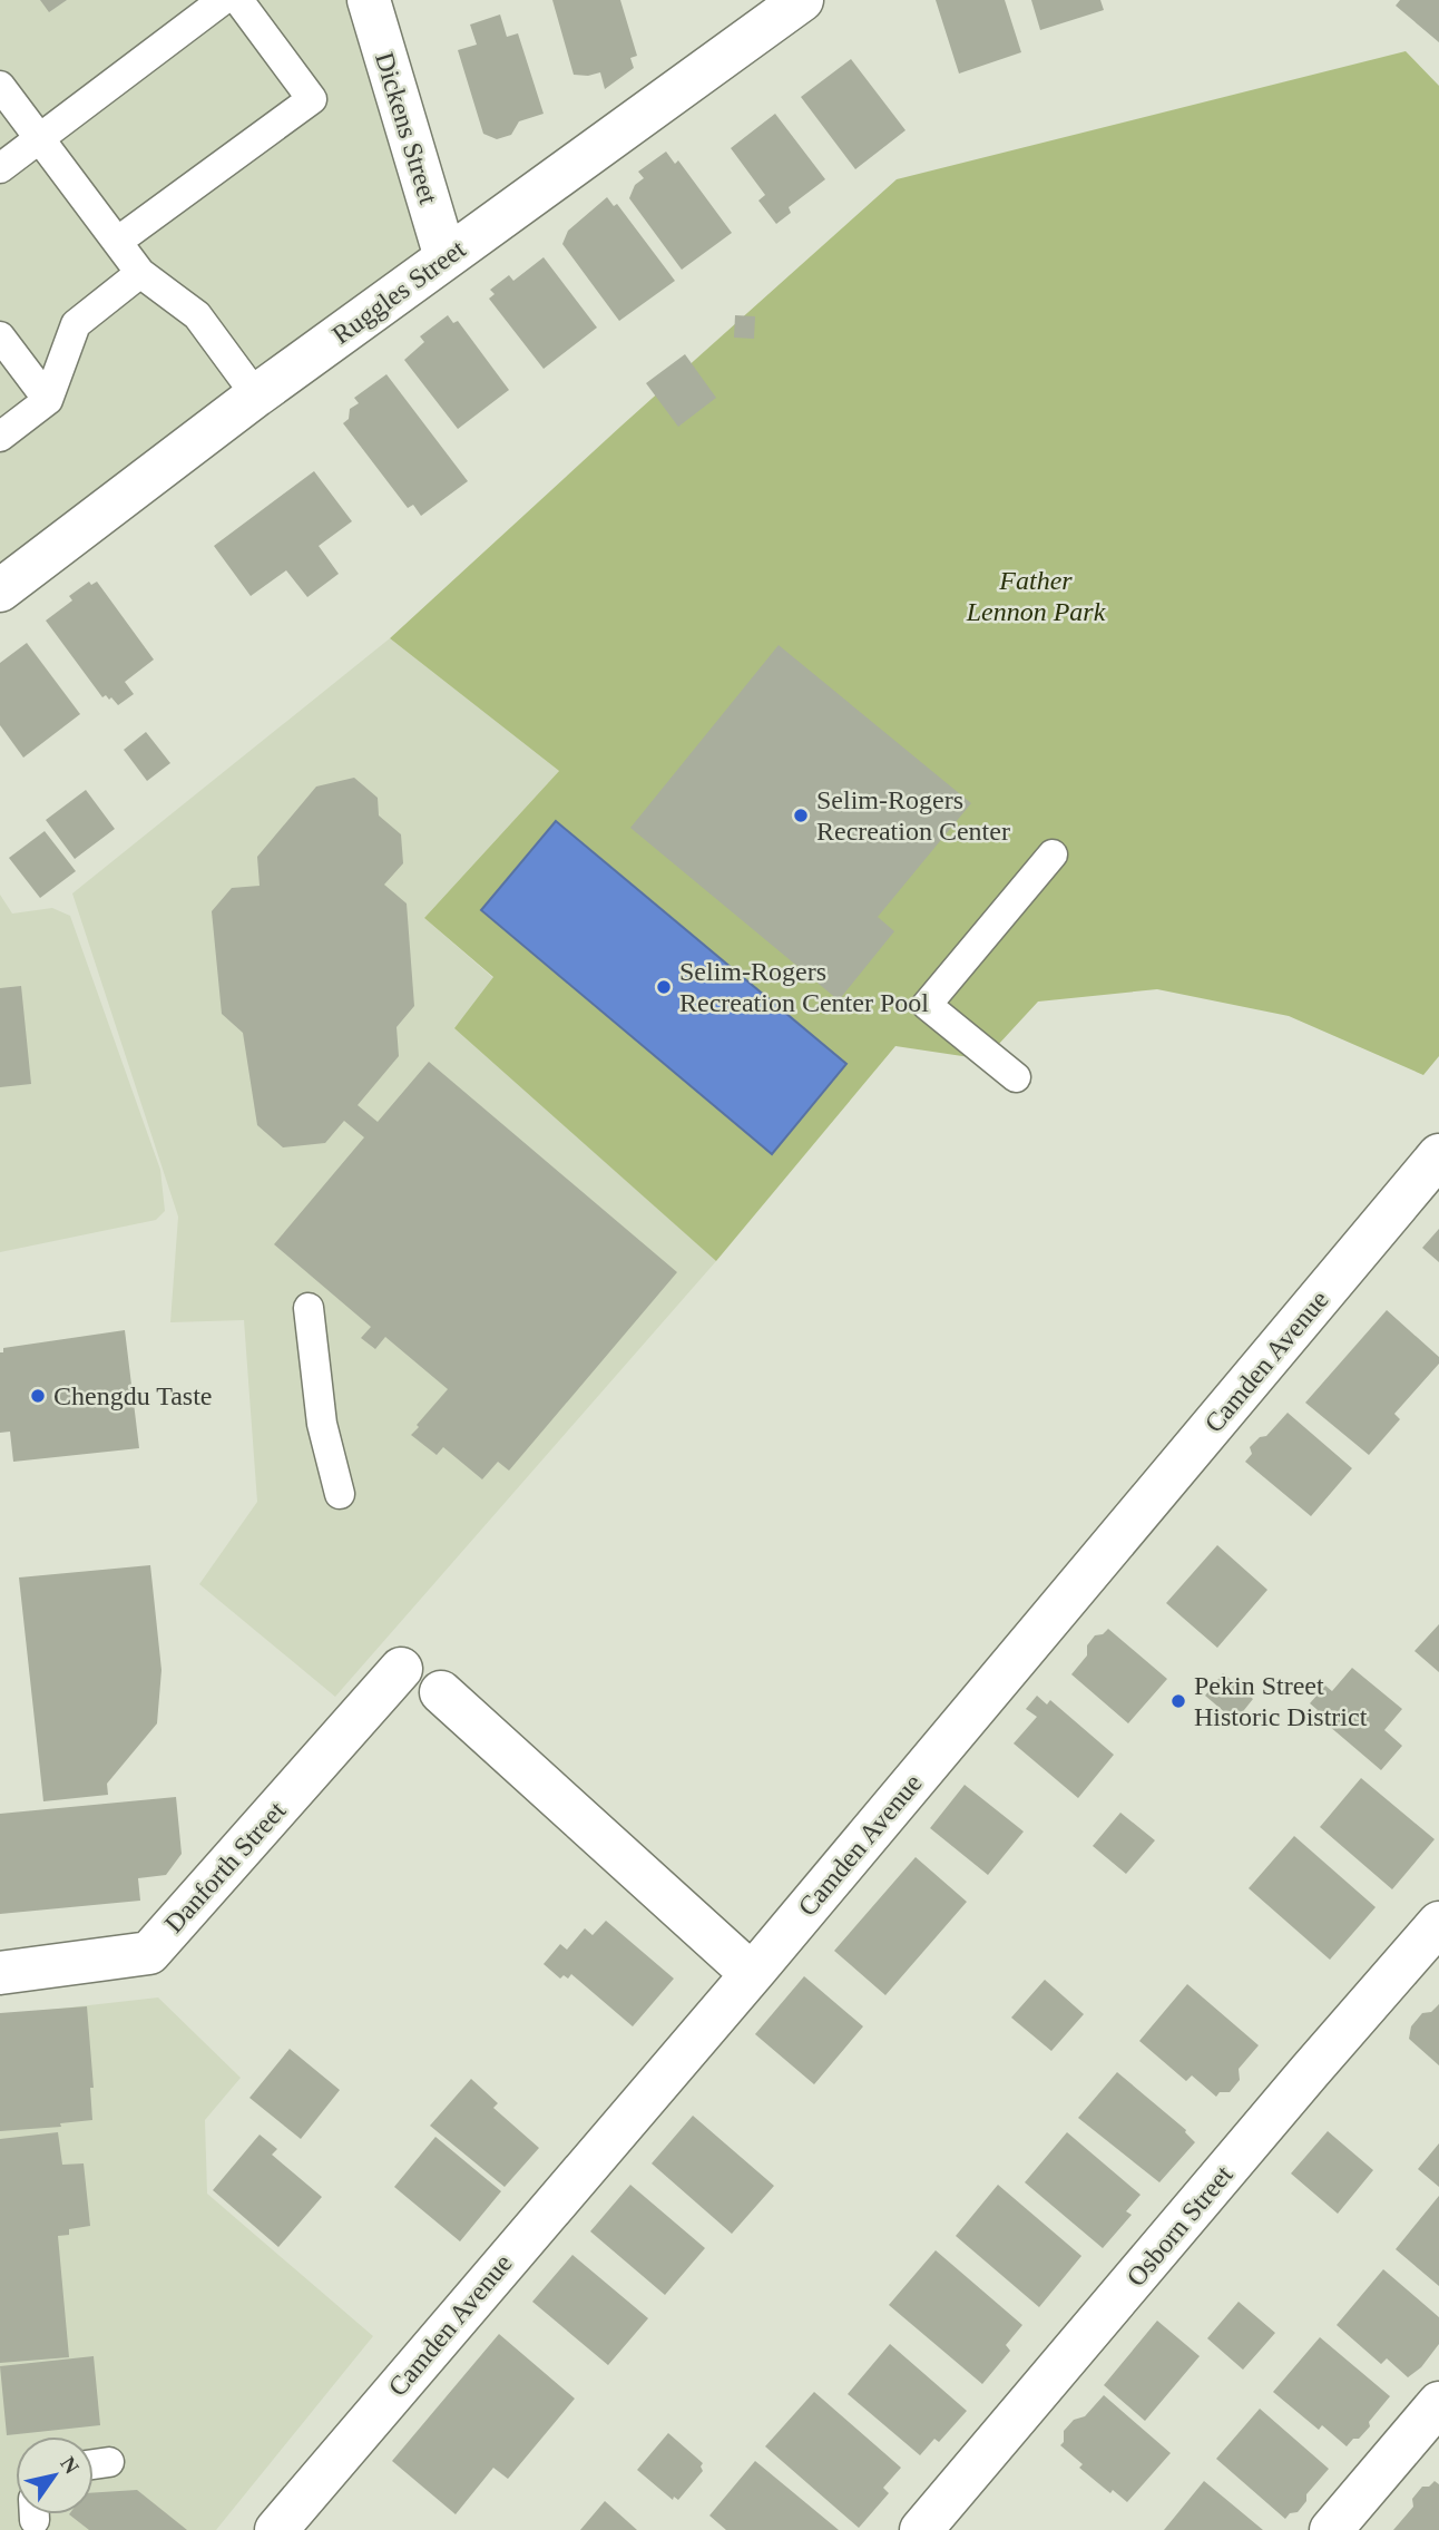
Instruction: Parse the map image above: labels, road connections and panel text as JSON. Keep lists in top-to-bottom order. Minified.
{"streets":{"street":["Dickens Street","Ruggles Street","Camden Avenue","Danforth Street","Osborn Street"]},"crossings":[["Dickens Street","Ruggles Street"]],"parks":["Father Lennon Park"],"places":["Selim-Rogers Recreation Center","Selim-Rogers Recreation Center Pool","Chengdu Taste","Pekin Street Historic District"],"north":"top right"}
